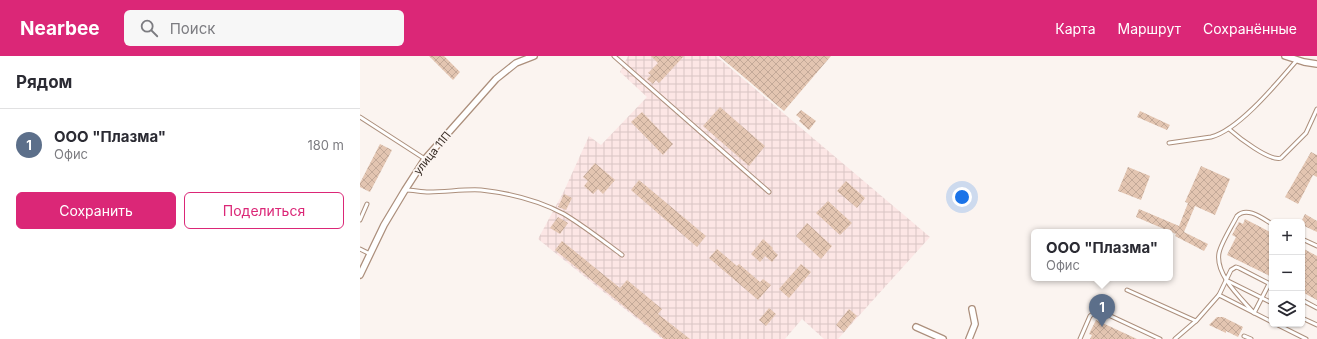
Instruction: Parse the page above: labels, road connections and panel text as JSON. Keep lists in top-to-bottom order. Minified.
{"streets":{"street":["улица 11П"]},"page":{"header":"Nearbee","search":"Поиск","nav":["Карта","Маршрут","Сохранённые"],"heading":"Рядом","list":[{"mark":"1","name":"ООО \"Плазма\"","note":"Офис","value":"180 m"}],"buttons":["Сохранить","Поделиться"],"map_buttons":["+","−"],"popup":["ООО \"Плазма\"","Офис"],"pins":"1"}}
